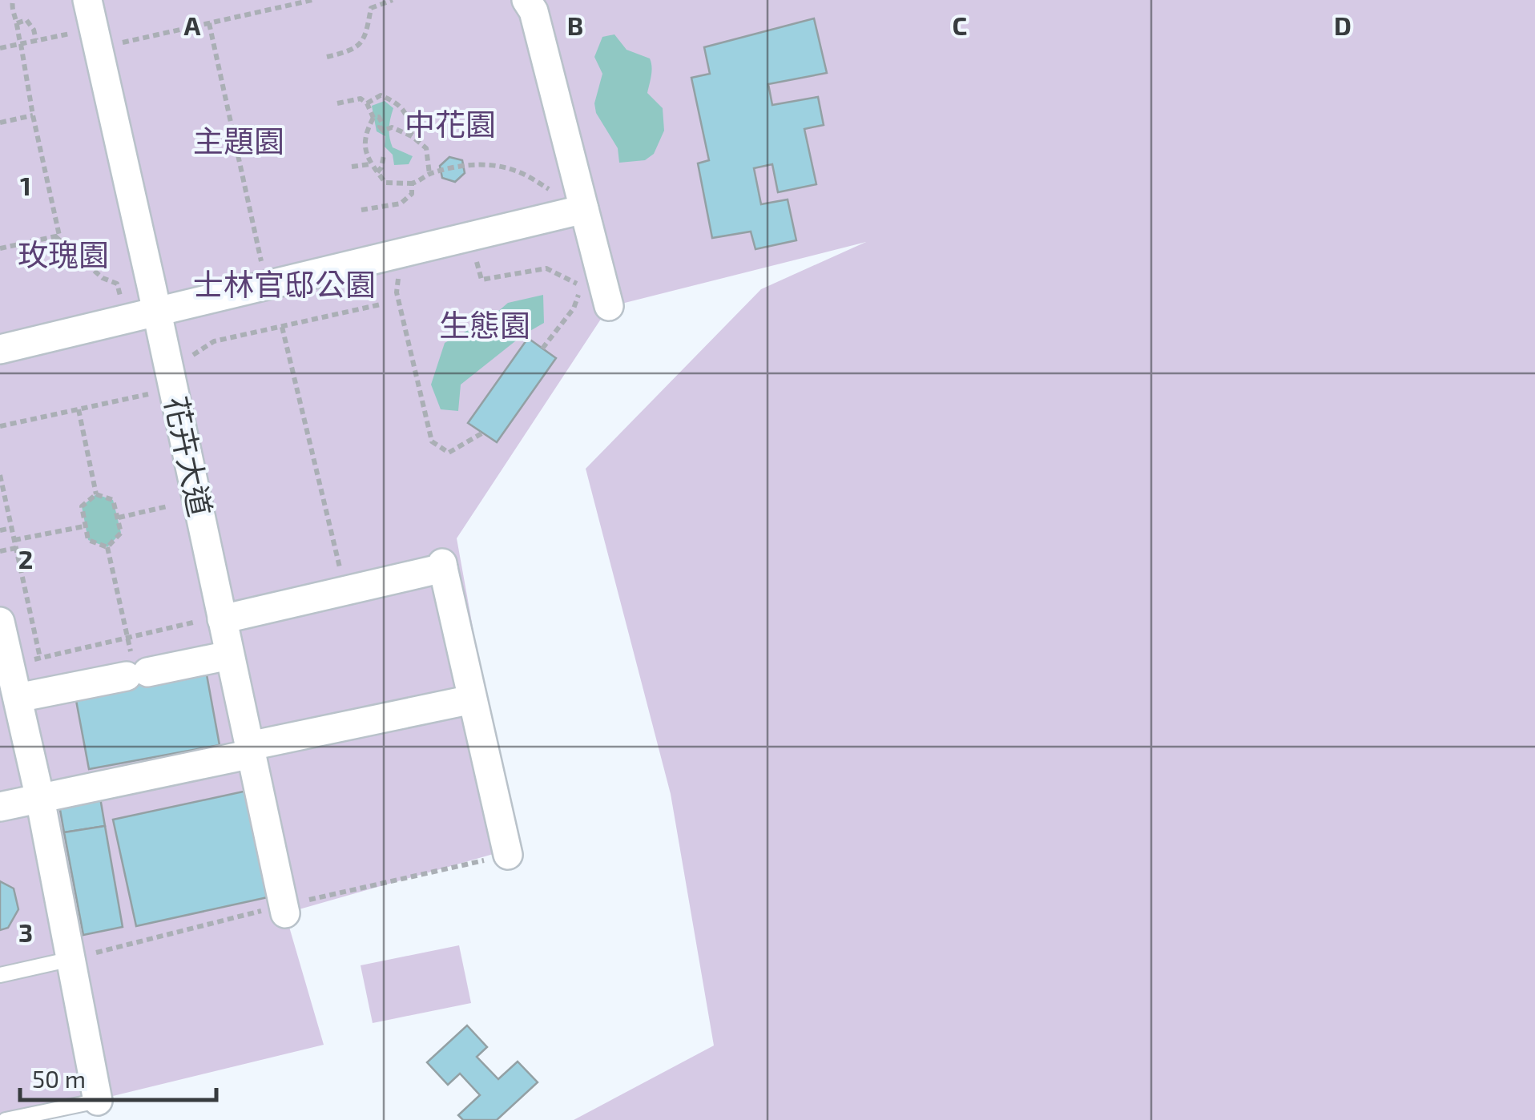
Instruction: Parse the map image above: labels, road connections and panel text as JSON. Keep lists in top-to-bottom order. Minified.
{"streets":{"street":["花卉大道"]},"parks":["中花園","主題園","玫瑰園","士林官邸公園","生態園"],"scale_bar":"50 m","grid":{"columns":["A","B","C","D"],"rows":["1","2","3"]}}
